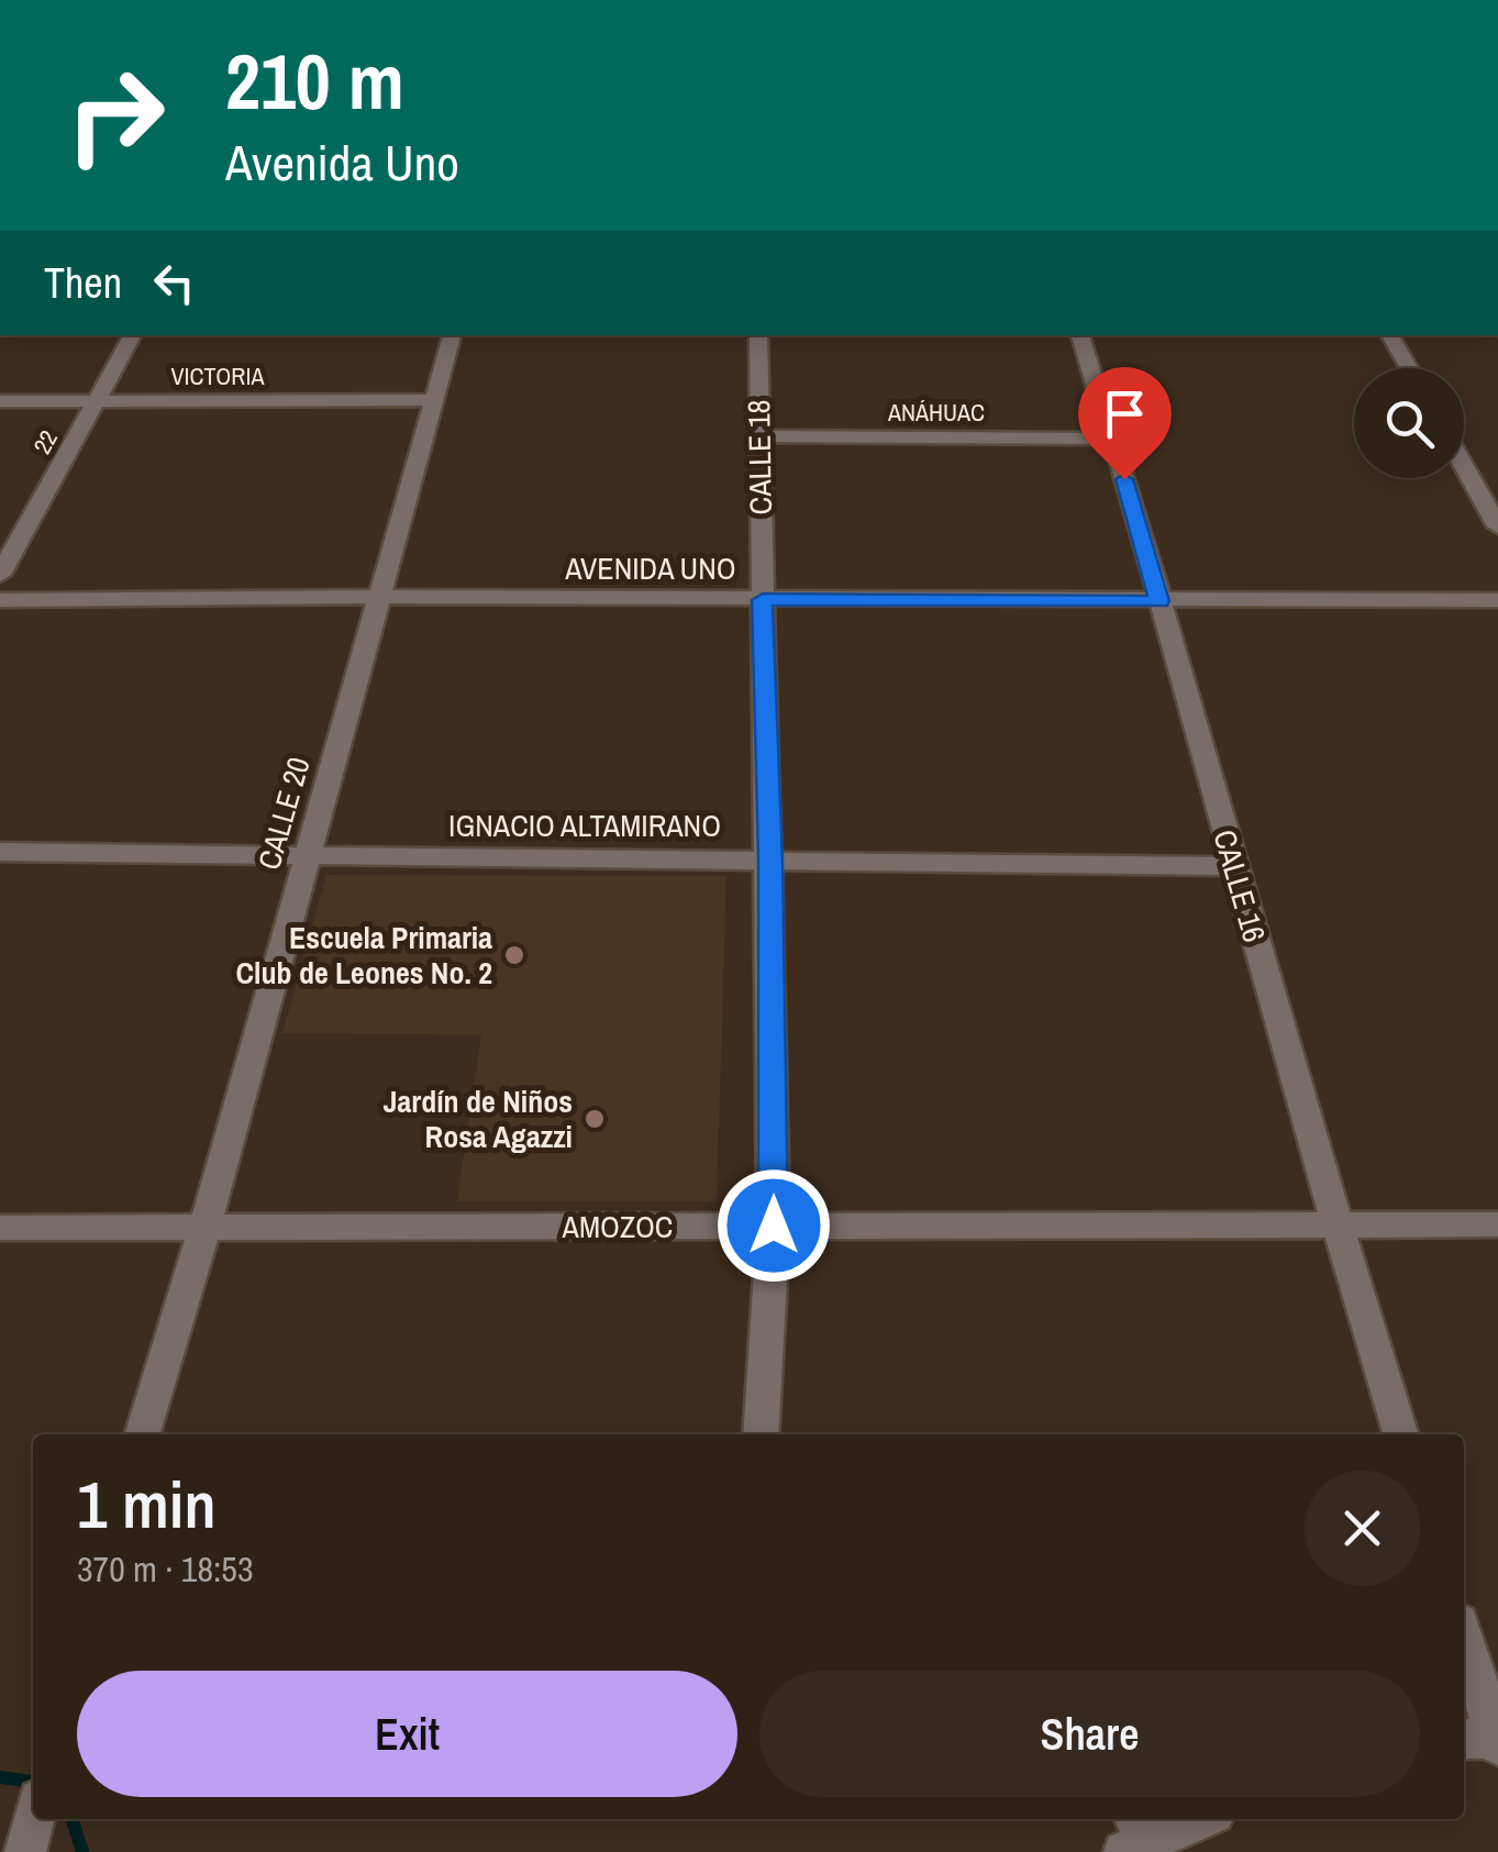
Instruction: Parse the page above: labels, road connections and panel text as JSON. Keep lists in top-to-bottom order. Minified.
{"streets":{"street":["VICTORIA","ANÁHUAC","22","CALLE 18","AVENIDA UNO","CALLE 20","IGNACIO ALTAMIRANO","CALLE 16","AMOZOC"]},"crossings":[["VICTORIA","22"],["VICTORIA","CALLE 20"],["ANÁHUAC","CALLE 18"],["ANÁHUAC","CALLE 16"],["CALLE 18","AVENIDA UNO"],["CALLE 18","IGNACIO ALTAMIRANO"],["CALLE 18","AMOZOC"],["AVENIDA UNO","CALLE 20"],["AVENIDA UNO","CALLE 16"],["CALLE 20","IGNACIO ALTAMIRANO"],["CALLE 20","AMOZOC"],["IGNACIO ALTAMIRANO","CALLE 16"],["CALLE 16","AMOZOC"]],"places":["Escuela Primaria Club de Leones No. 2","Jardín de Niños Rosa Agazzi"],"page":{"turn":["210 m","Avenida Uno"],"then":"Then","heading":["1 min","370 m · 18:53"],"buttons":["Exit","Share"]}}
